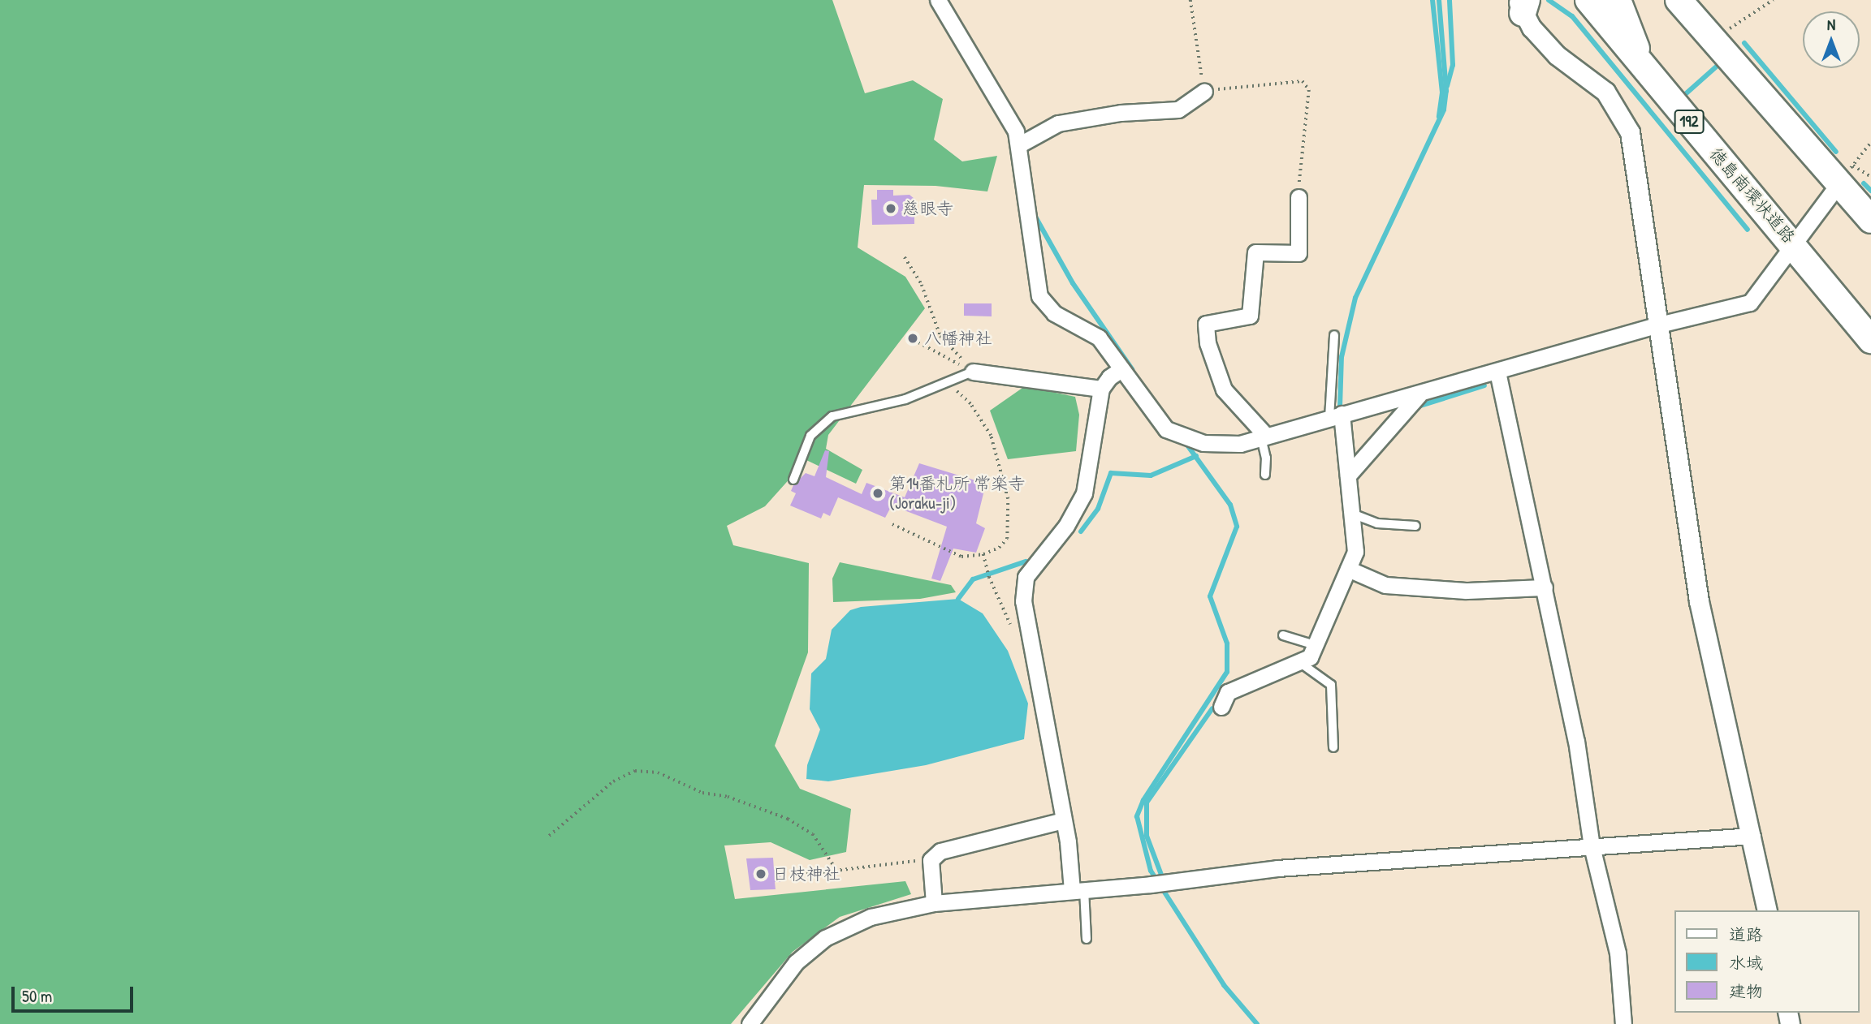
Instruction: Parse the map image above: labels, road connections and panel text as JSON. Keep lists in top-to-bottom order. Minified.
{"streets":{"highway":["192","徳島南環状道路"]},"places":["慈眼寺","八幡神社","第14番札所 常楽寺 (Joraku-ji)","日枝神社"],"legend":["道路","水域","建物"],"scale_bar":"50 m","north":"top"}
